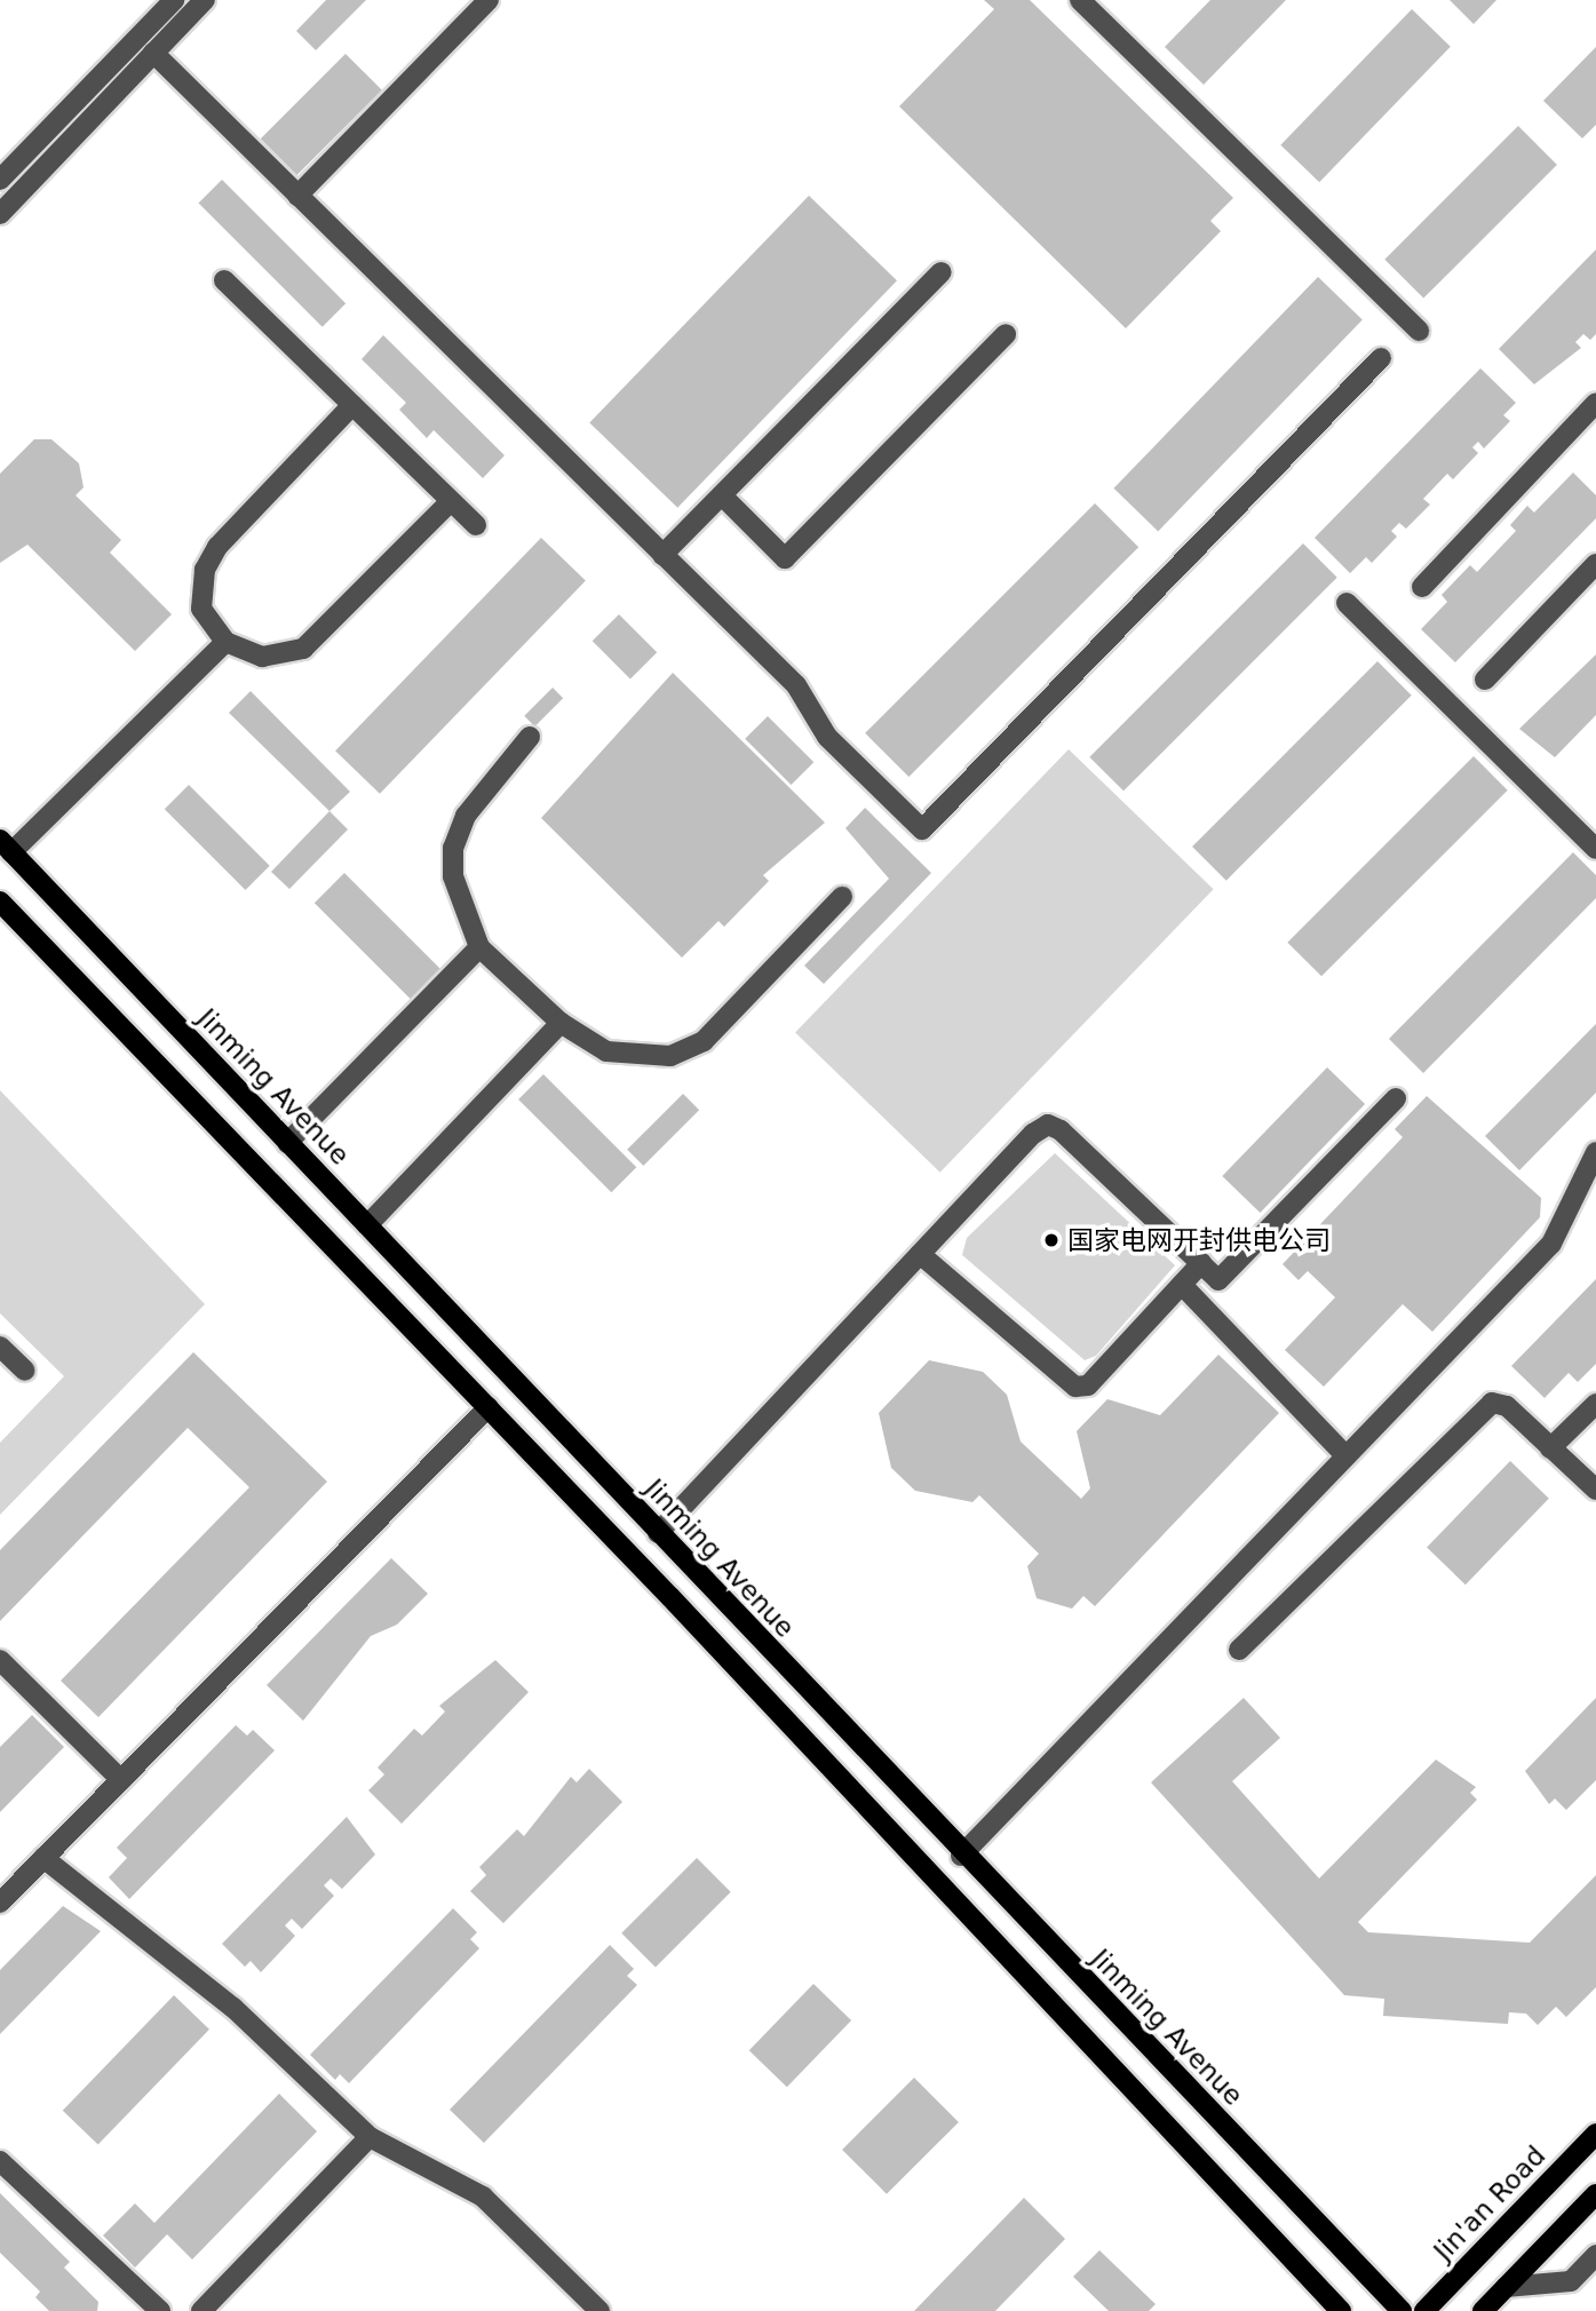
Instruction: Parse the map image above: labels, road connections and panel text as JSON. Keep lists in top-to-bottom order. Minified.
{"streets":{"main road":["Jinming Avenue","Jin'an Road"]},"places":["国家电网开封供电公司"]}
